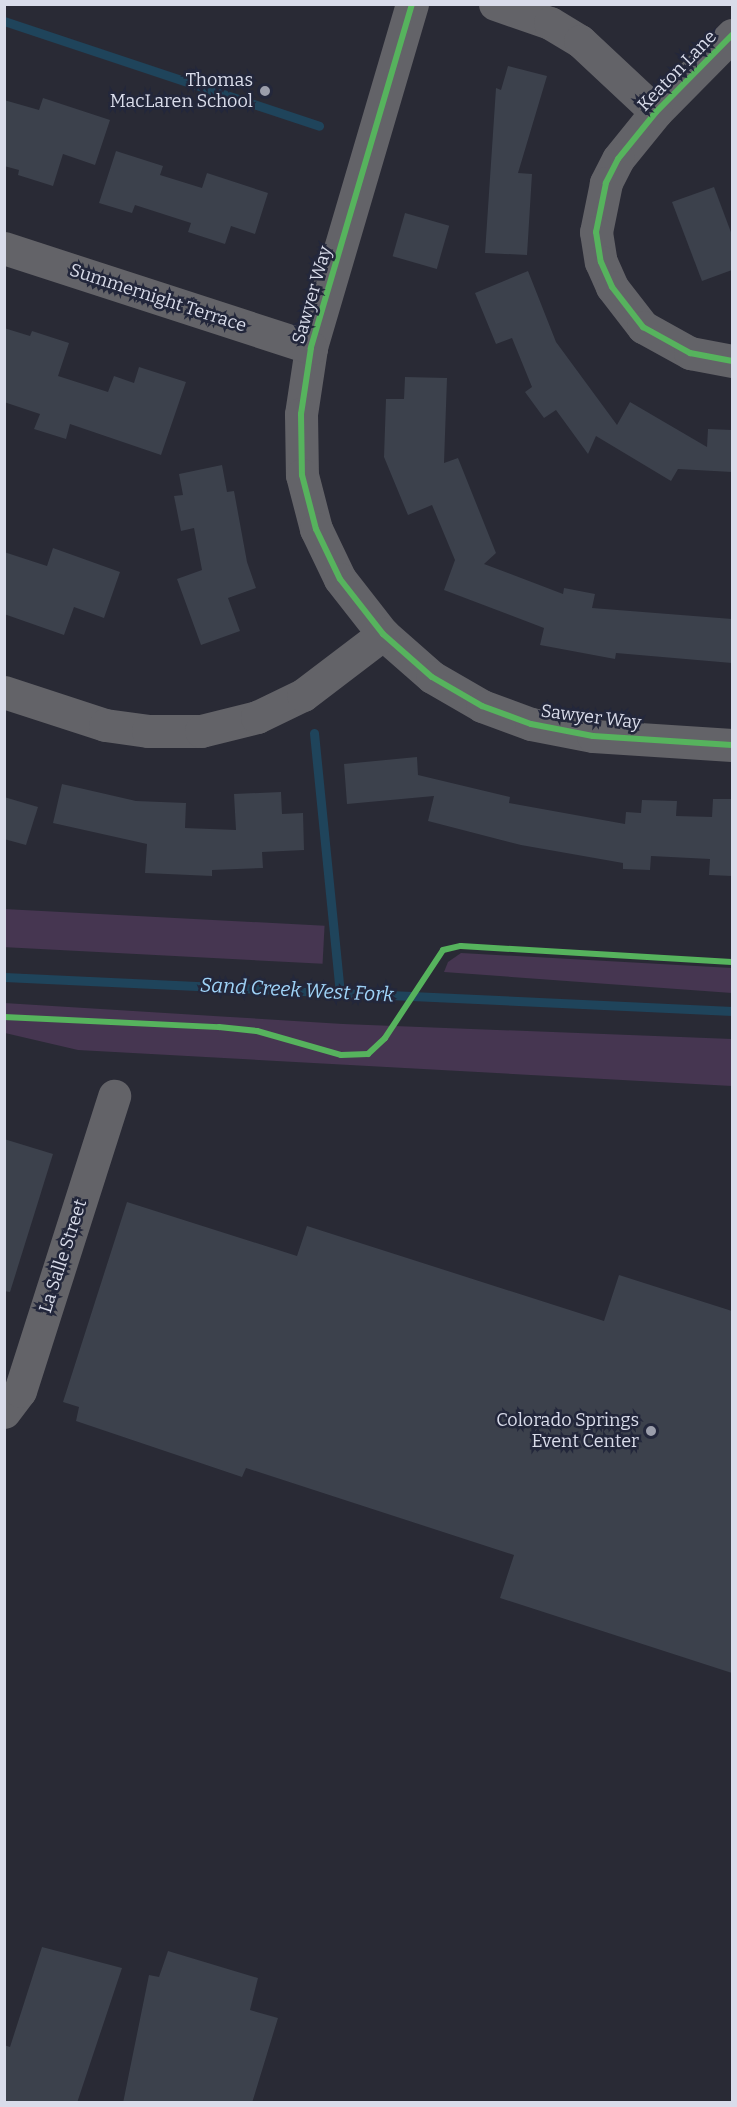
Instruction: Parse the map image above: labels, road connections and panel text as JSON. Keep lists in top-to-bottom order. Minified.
{"streets":{"street":["Keaton Lane","Sawyer Way","Summernight Terrace","La Salle Street"]},"crossings":[["Sawyer Way","Summernight Terrace"]],"water":["Sand Creek West Fork"],"places":["Thomas MacLaren School","Colorado Springs Event Center"]}
